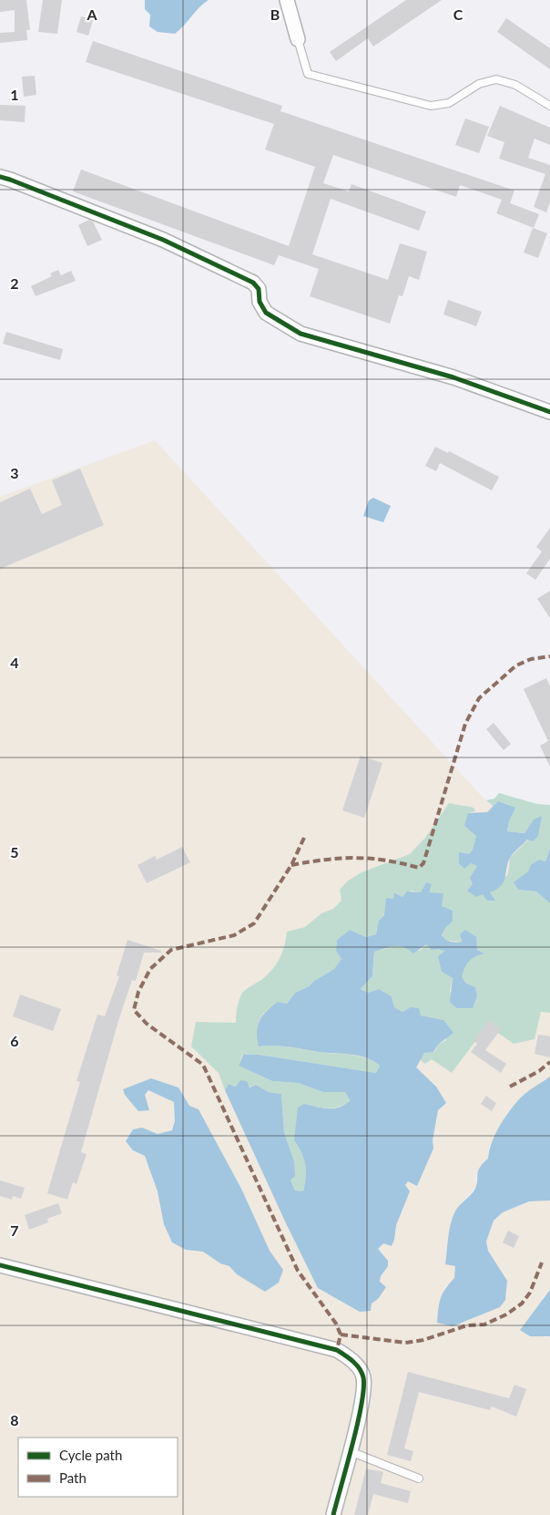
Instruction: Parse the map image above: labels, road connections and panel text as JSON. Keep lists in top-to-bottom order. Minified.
{"legend":["Cycle path","Path"],"grid":{"columns":["A","B","C"],"rows":["1","2","3","4","5","6","7","8"]}}
